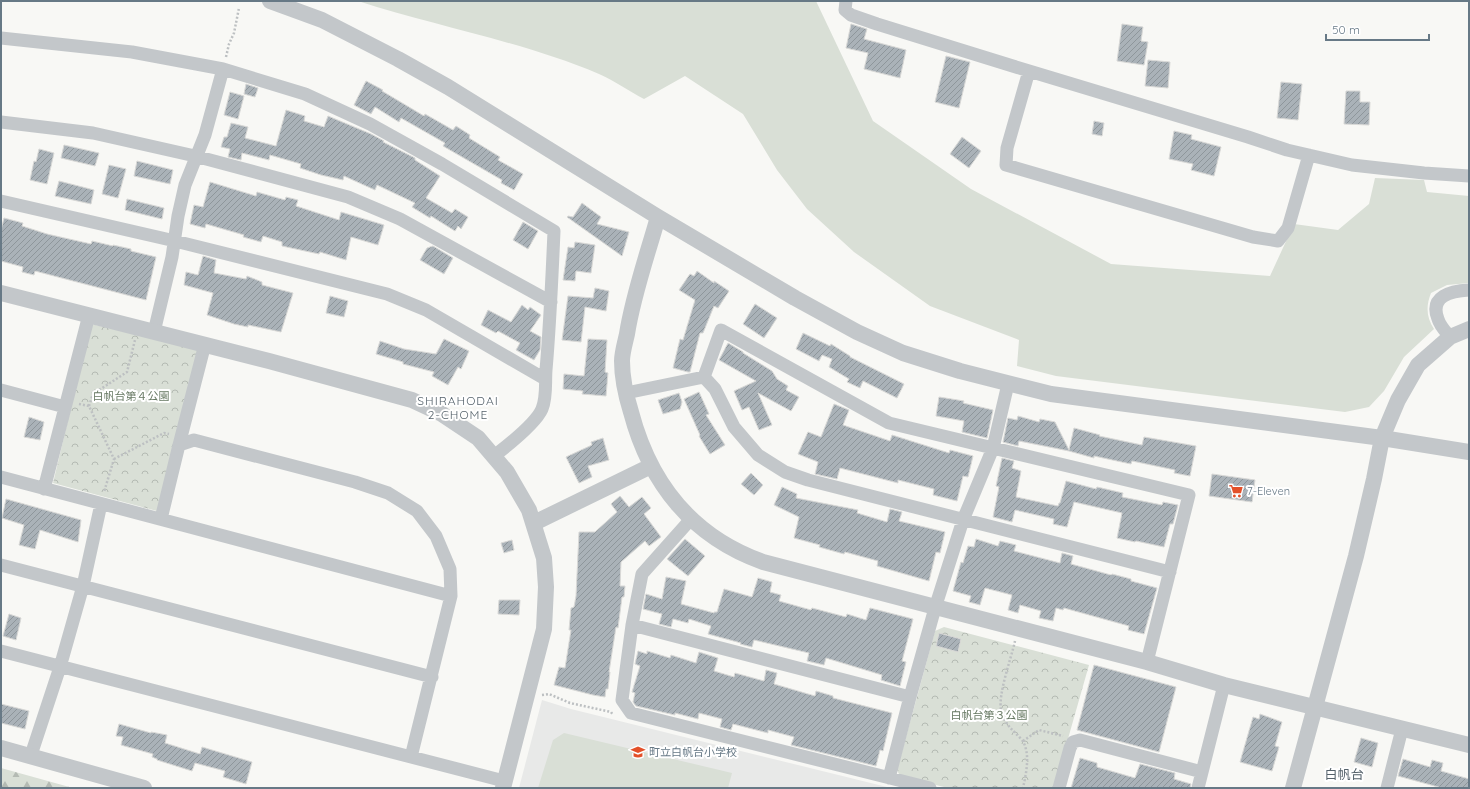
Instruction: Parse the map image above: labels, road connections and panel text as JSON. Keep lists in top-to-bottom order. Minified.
{"districts":["SHIRAHODAI 2-CHOME","白帆台"],"parks":["白帆台第４公園","白帆台第３公園"],"places":{"supermarket":["7-Eleven"],"school or university":["町立白帆台小学校"]},"scale_bar":"50 m"}
